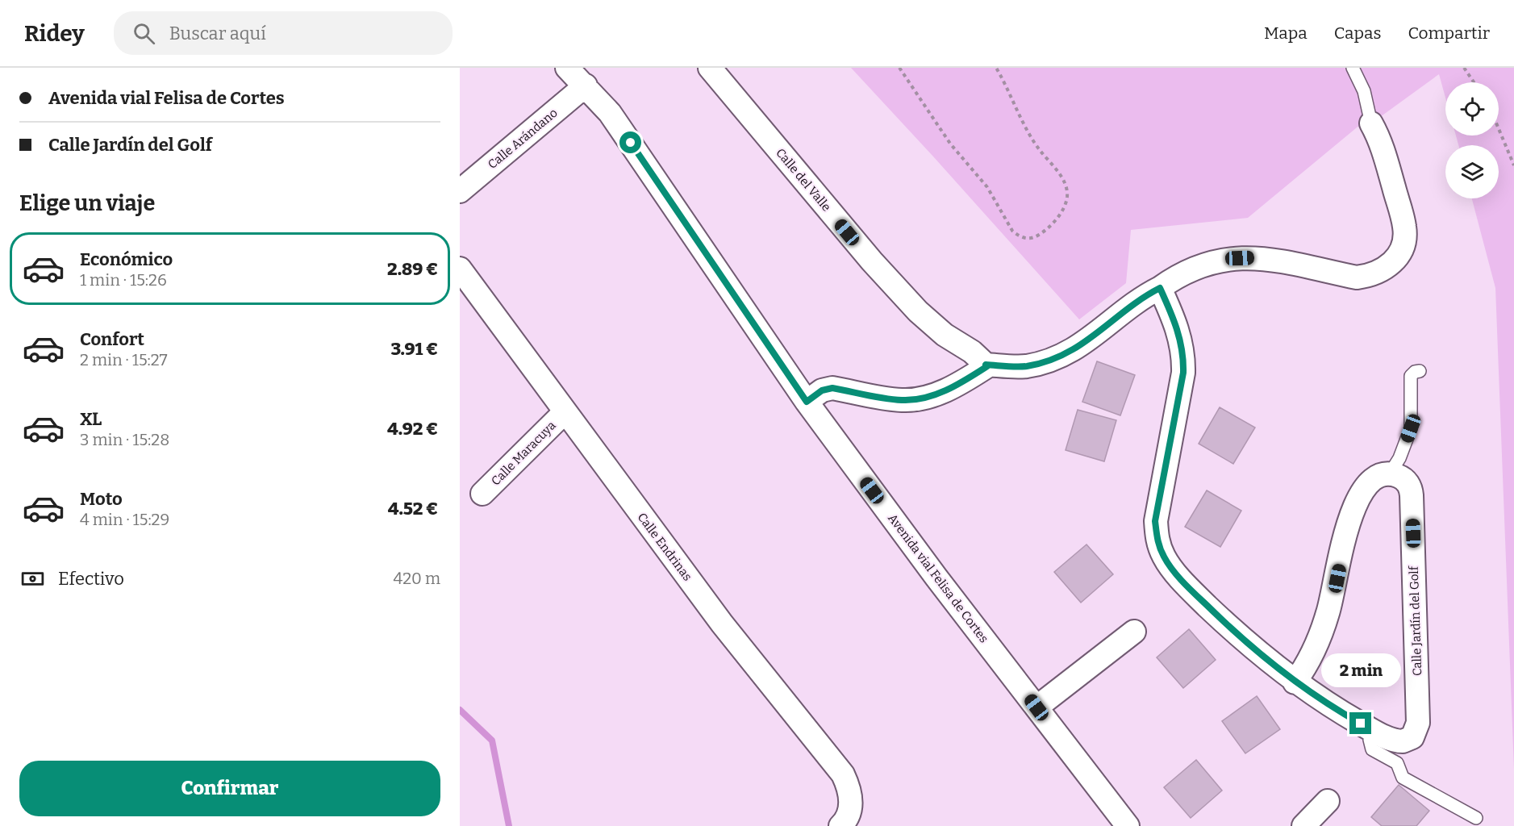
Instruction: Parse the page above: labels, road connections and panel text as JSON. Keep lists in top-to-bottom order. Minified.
{"streets":{"street":["Calle Arándano","Calle del Valle","Calle Maracuya","Calle Endrinas","Avenida vial Felisa de Cortes","Calle Jardín del Golf"]},"crossings":[["Calle Arándano","Avenida vial Felisa de Cortes"],["Calle Maracuya","Calle Endrinas"]],"page":{"header":"Ridey","search":"Buscar aquí","nav":["Mapa","Capas","Compartir"],"banner":["Avenida vial Felisa de Cortes","Calle Jardín del Golf"],"heading":"Elige un viaje","list":[{"name":"Económico","note":"1 min · 15:26","value":"2.89 €"},{"name":"Confort","note":"2 min · 15:27","value":"3.91 €"},{"name":"XL","note":"3 min · 15:28","value":"4.92 €"},{"name":"Moto","note":"4 min · 15:29","value":"4.52 €"}],"pay":["Efectivo","420 m"],"bubble":"2 min","buttons":"Confirmar"}}
